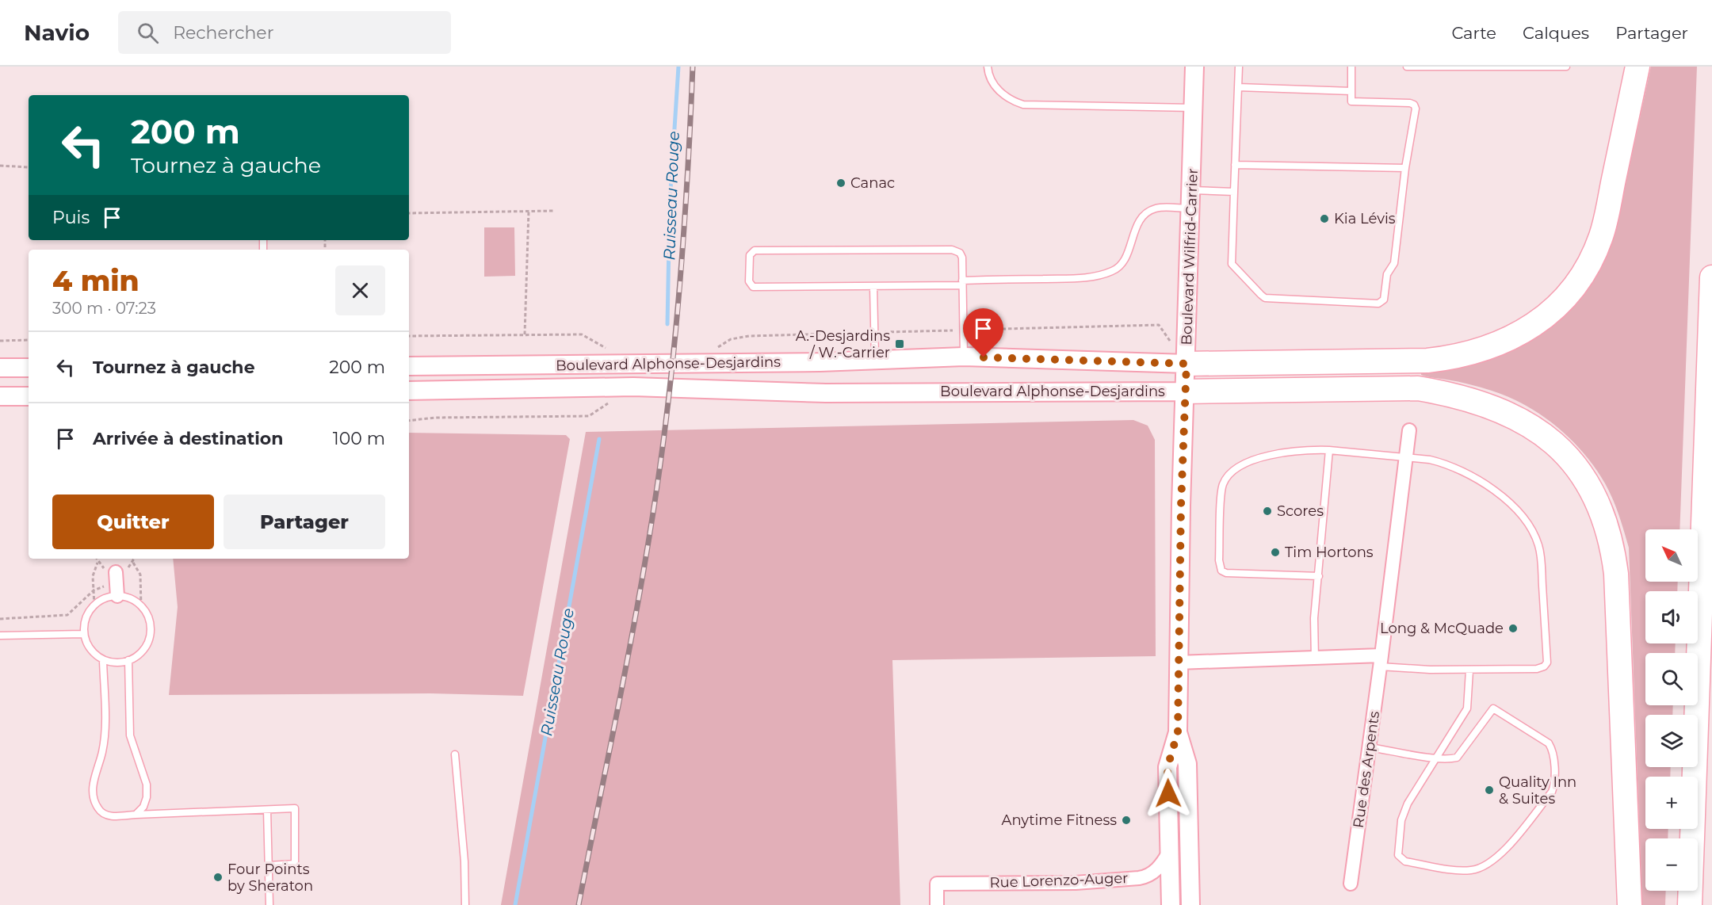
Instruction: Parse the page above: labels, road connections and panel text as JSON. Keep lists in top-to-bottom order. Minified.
{"streets":{"main road":["Boulevard Wilfrid-Carrier","Boulevard Alphonse-Desjardins"],"street":["Rue des Arpents","Rue Lorenzo-Auger"]},"crossings":[["Boulevard Wilfrid-Carrier","Boulevard Alphonse-Desjardins"],["Boulevard Wilfrid-Carrier","Rue Lorenzo-Auger"]],"water":["Ruisseau Rouge"],"places":{"other":["Canac","Kia Lévis","Scores","Tim Hortons","Long & McQuade","Quality Inn & Suites","Anytime Fitness","Four Points by Sheraton"],"transit":["A.-Desjardins / W.-Carrier"]},"north":"top left","page":{"header":"Navio","search":"Rechercher","nav":["Carte","Calques","Partager"],"turn":["200 m","Tournez à gauche"],"then":"Puis","heading":["4 min","300 m · 07:23"],"list":[{"name":"Tournez à gauche","value":"200 m"},{"name":"Arrivée à destination","value":"100 m"}],"buttons":["Quitter","Partager"],"map_buttons":["+","−"]}}
